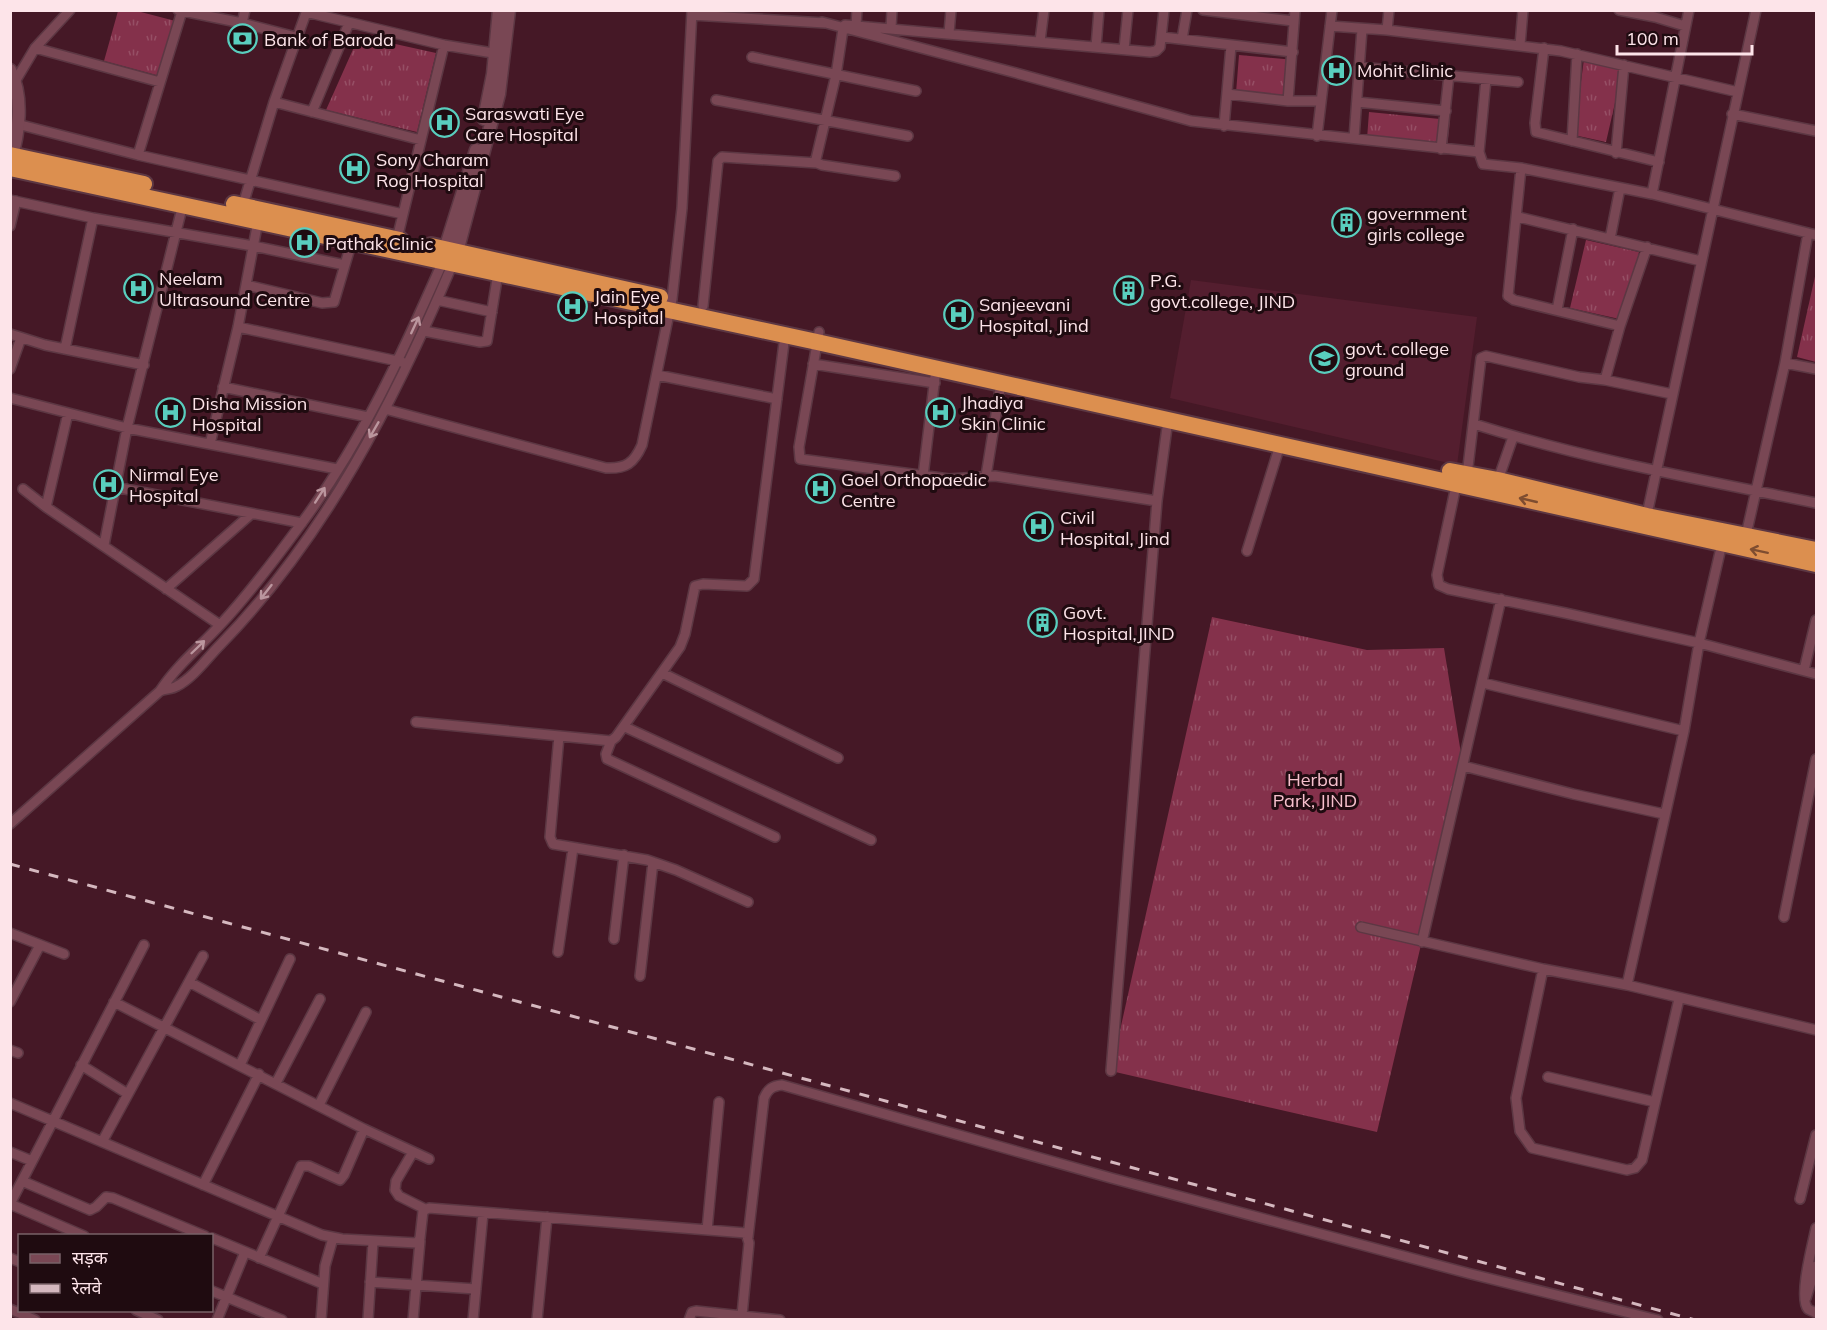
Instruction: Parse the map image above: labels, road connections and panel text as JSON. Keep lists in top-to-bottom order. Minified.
{"parks":["Herbal Park, JIND"],"places":{"bank":["Bank of Baroda"],"hospital":["Mohit Clinic","Saraswati Eye Care Hospital","Sony Charam Rog Hospital","Pathak Clinic","Neelam Ultrasound Centre","Jain Eye Hospital","Sanjeevani Hospital, Jind","Jhadiya Skin Clinic","Disha Mission Hospital","Nirmal Eye Hospital","Goel Orthopaedic Centre","Civil Hospital, Jind"],"building":["government girls college","P.G. govt.college, JIND","Govt. Hospital,JIND"],"school or university":["govt. college ground"]},"legend":["सड़क","रेलवे"],"scale_bar":"100 m"}
